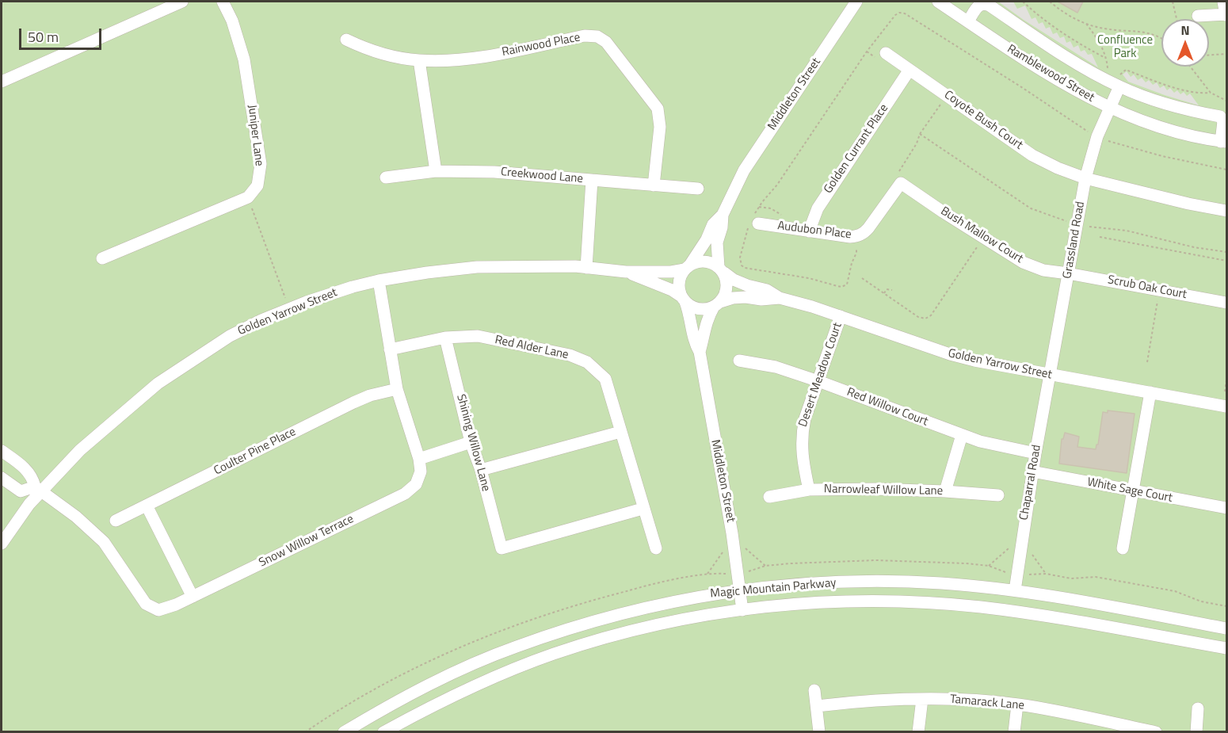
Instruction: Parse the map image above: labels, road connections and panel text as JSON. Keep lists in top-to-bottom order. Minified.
{"streets":{"street":["Rainwood Place","Ramblewood Street","Middleton Street","Coyote Bush Court","Juniper Lane","Golden Currant Place","Creekwood Lane","Audubon Place","Bush Mallow Court","Grassland Road","Scrub Oak Court","Golden Yarrow Street","Red Alder Lane","Desert Meadow Court","Red Willow Court","Shining Willow Lane","Coulter Pine Place","Chaparral Road","Narrowleaf Willow Lane","White Sage Court","Snow Willow Terrace","Magic Mountain Parkway","Tamarack Lane"]},"crossings":[["Rainwood Place","Creekwood Lane"],["Ramblewood Street","Grassland Road"],["Middleton Street","Golden Yarrow Street"],["Middleton Street","Magic Mountain Parkway"],["Coyote Bush Court","Golden Currant Place"],["Coyote Bush Court","Grassland Road"],["Golden Currant Place","Audubon Place"],["Audubon Place","Bush Mallow Court"],["Bush Mallow Court","Grassland Road"],["Bush Mallow Court","Scrub Oak Court"],["Grassland Road","Scrub Oak Court"],["Grassland Road","Golden Yarrow Street"],["Grassland Road","Chaparral Road"],["Golden Yarrow Street","Desert Meadow Court"],["Golden Yarrow Street","Chaparral Road"],["Golden Yarrow Street","Snow Willow Terrace"],["Red Alder Lane","Shining Willow Lane"],["Red Alder Lane","Snow Willow Terrace"],["Desert Meadow Court","Red Willow Court"],["Desert Meadow Court","Narrowleaf Willow Lane"],["Red Willow Court","Chaparral Road"],["Coulter Pine Place","Snow Willow Terrace"],["Chaparral Road","White Sage Court"],["Chaparral Road","Magic Mountain Parkway"]],"parks":["Confluence Park"],"scale_bar":"50 m","north":"top"}
